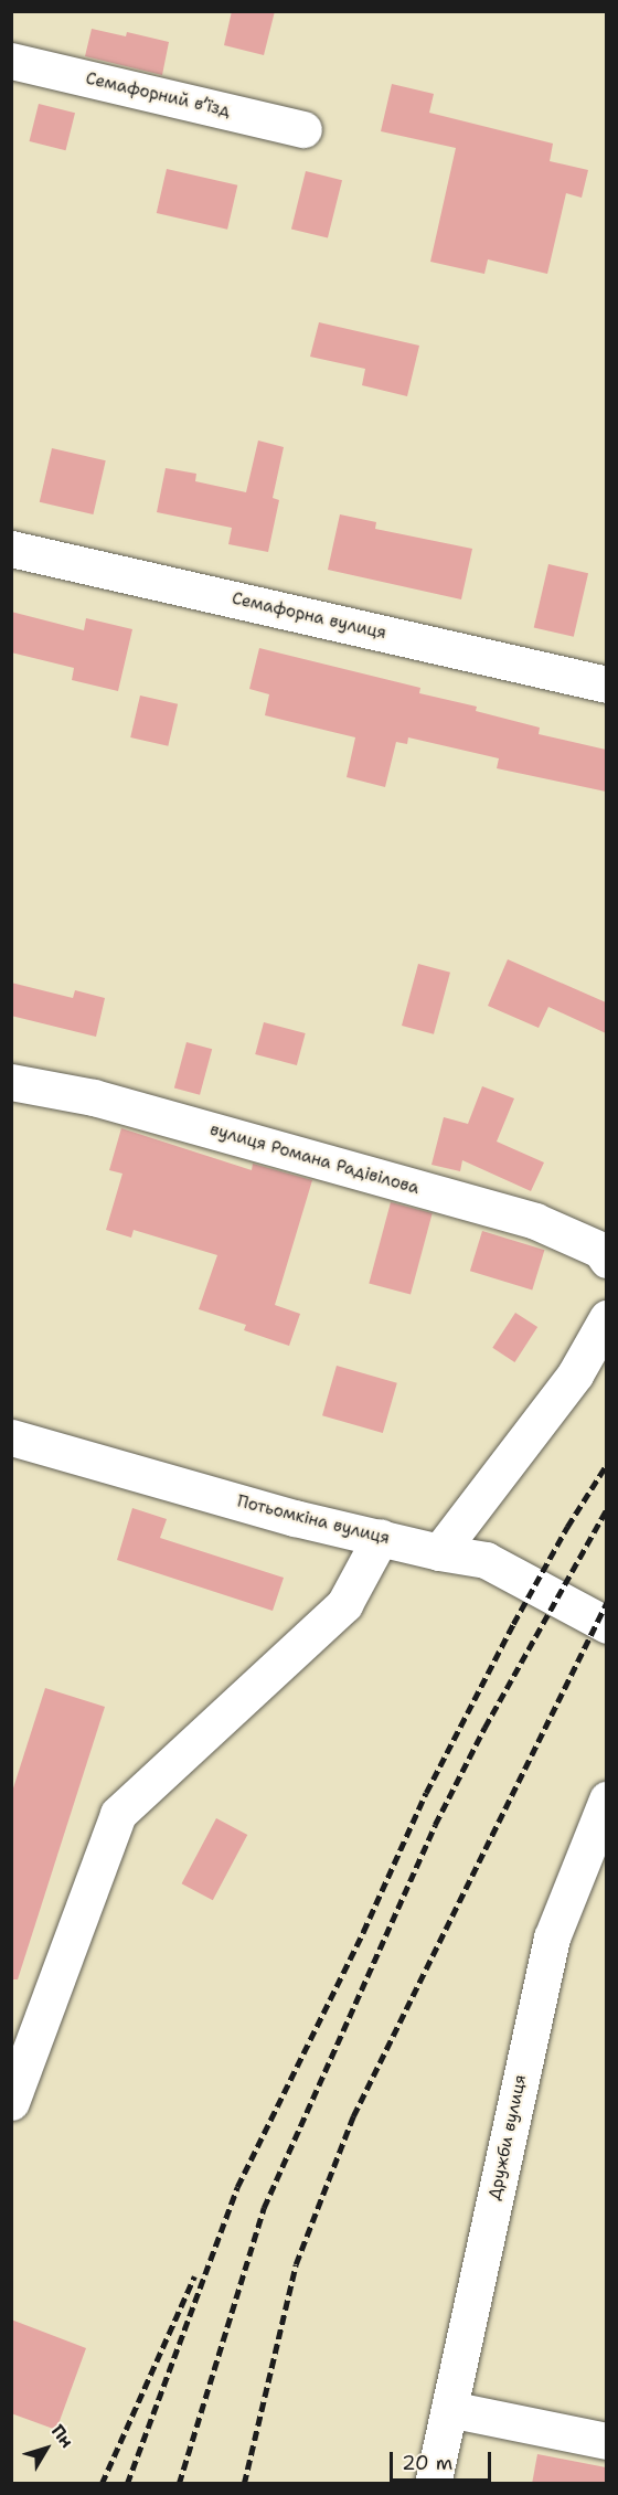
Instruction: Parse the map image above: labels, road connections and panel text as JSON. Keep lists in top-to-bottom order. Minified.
{"streets":{"street":["Семафорний в’їзд","Семафорна вулиця","вулиця Романа Радівілова","Потьомкіна вулиця","Дружби вулиця"]},"scale_bar":"20 m","north":"top right"}
